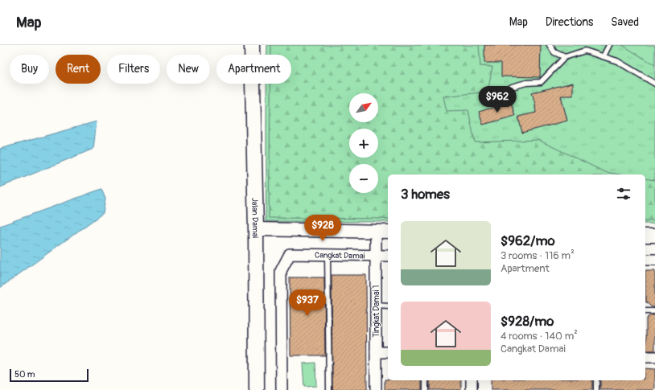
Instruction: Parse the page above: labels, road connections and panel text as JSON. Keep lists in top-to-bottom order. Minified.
{"streets":{"main road":["Jalan Damai"],"street":["Cangkat Damai","Tingkat Damai 1"]},"crossings":[["Cangkat Damai","Tingkat Damai 1"]],"scale_bar":"50 m","north":"top right","page":{"header":"Map","nav":["Map","Directions","Saved"],"chip":["Buy","Rent","Filters","New","Apartment"],"price":["$962","$928","$937"],"map_buttons":["+","−"],"heading":"3 homes","list":[{"name":"$962/mo","note":"3 rooms · 116 m² · Apartment"},{"name":"$928/mo","note":"4 rooms · 140 m² · Cangkat Damai"}],"scale":"50 m"}}
